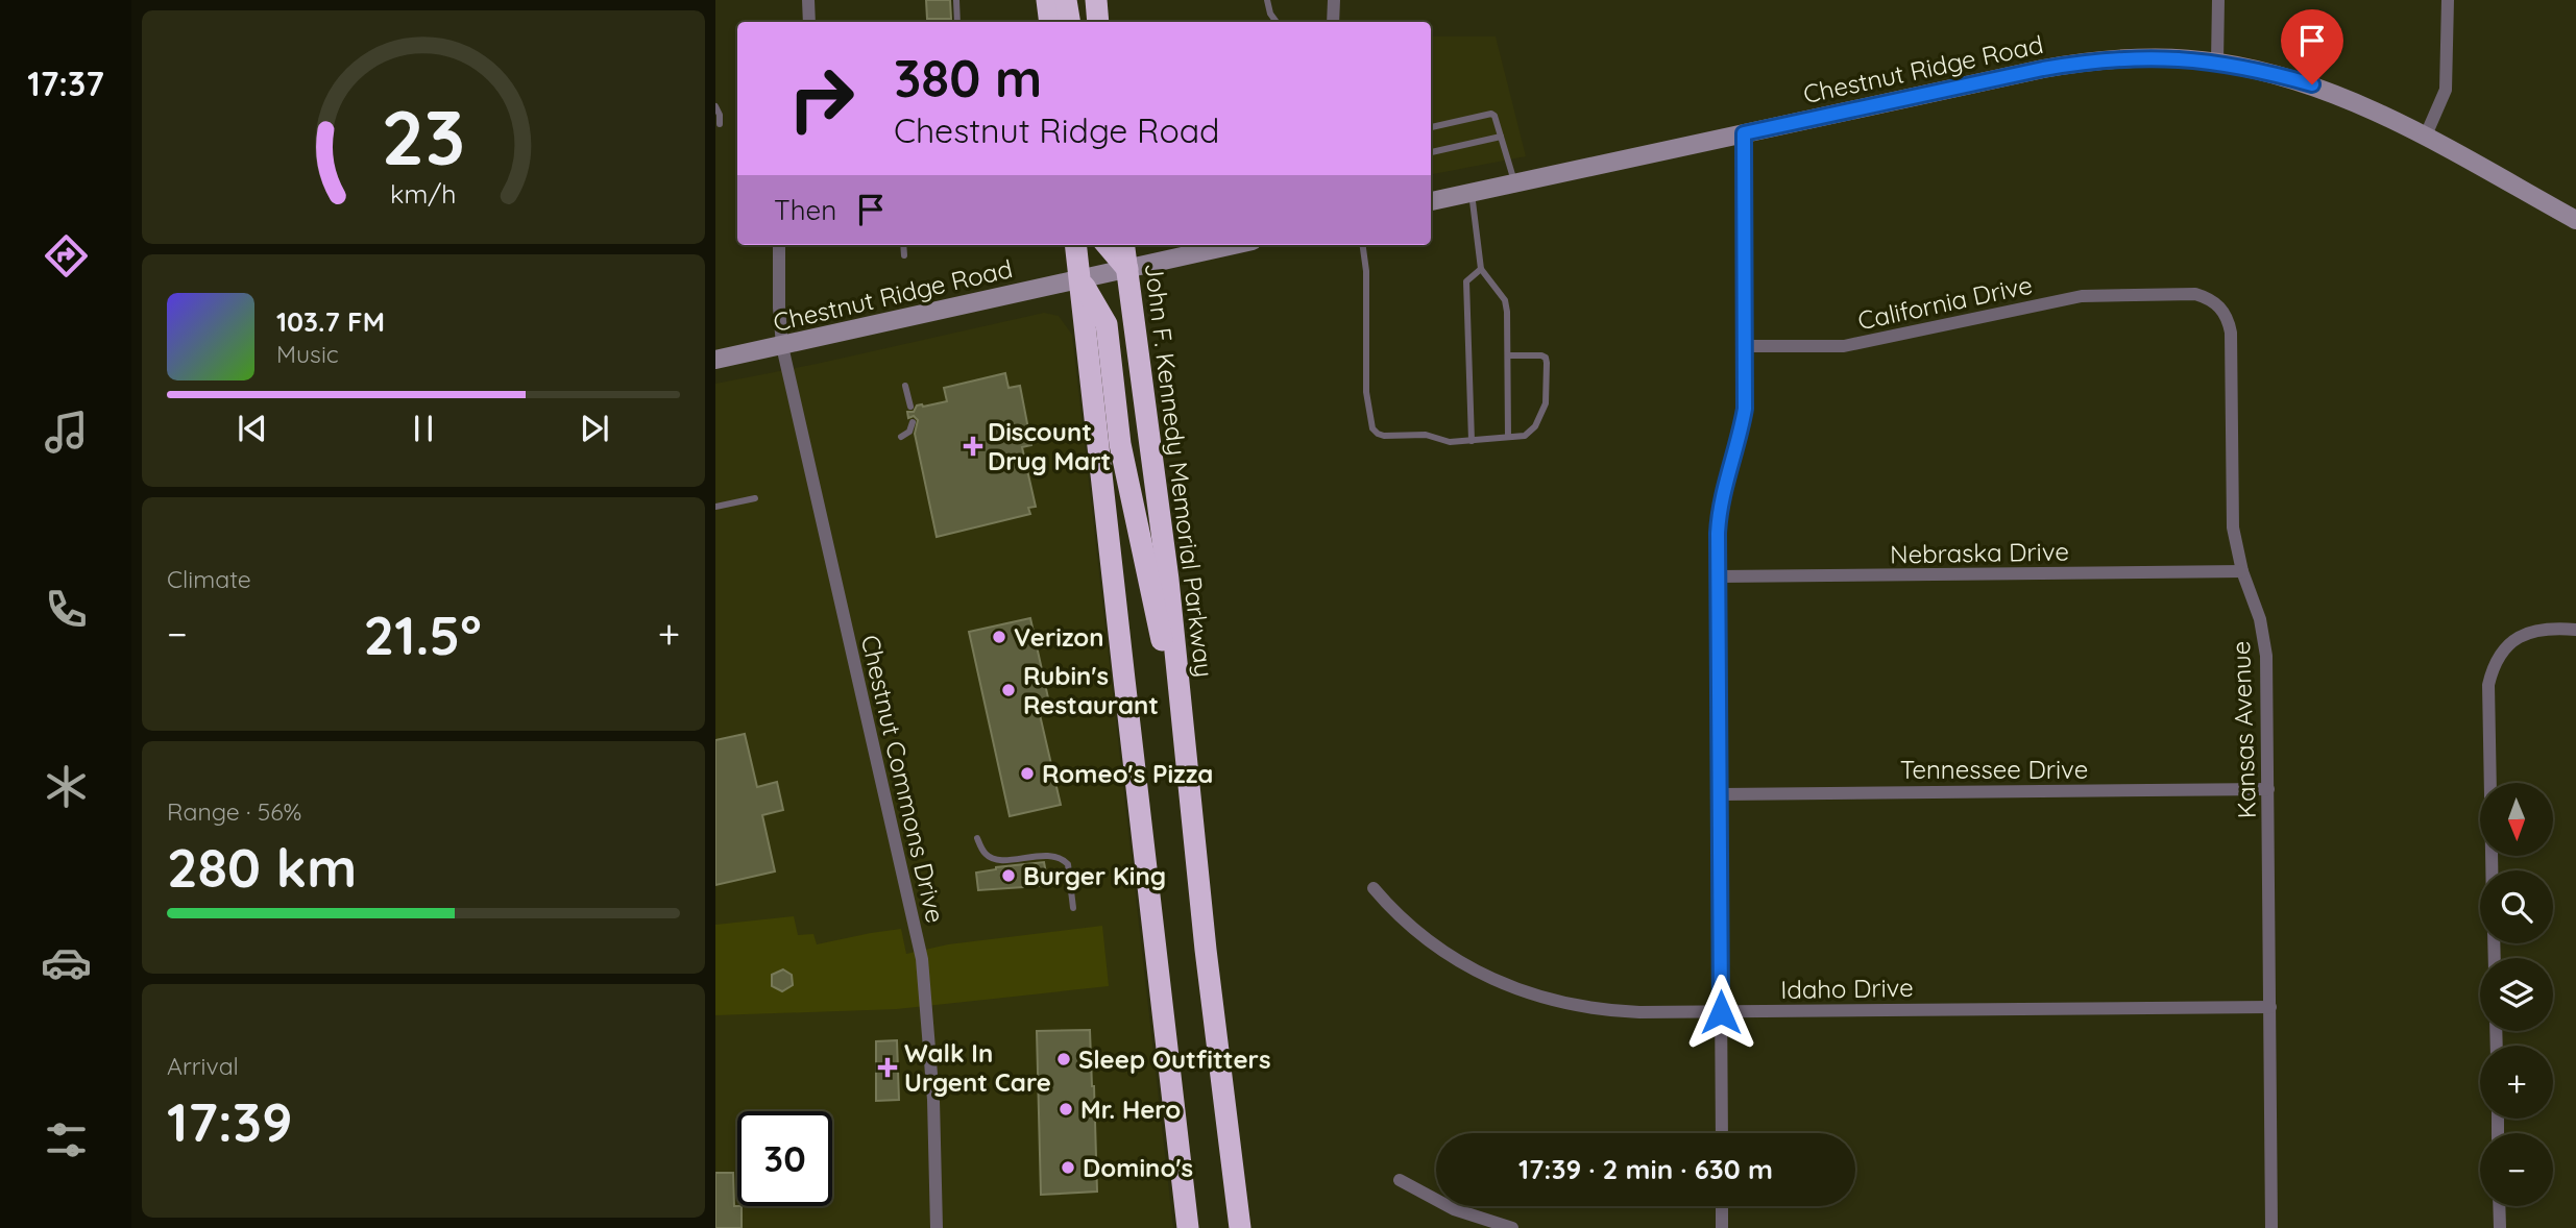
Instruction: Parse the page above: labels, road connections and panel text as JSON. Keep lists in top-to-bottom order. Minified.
{"streets":{"highway":["John F. Kennedy Memorial Parkway"],"street":["Chestnut Ridge Road","California Drive","Nebraska Drive","Kansas Avenue","Tennessee Drive","Chestnut Commons Drive","Idaho Drive"]},"crossings":[["Chestnut Ridge Road","John F. Kennedy Memorial Parkway"],["Chestnut Ridge Road","Chestnut Commons Drive"],["California Drive","Kansas Avenue"],["Nebraska Drive","Kansas Avenue"],["Kansas Avenue","Tennessee Drive"],["Kansas Avenue","Idaho Drive"]],"places":{"health":["Discount Drug Mart","Walk In Urgent Care"],"other":["Verizon","Rubin's Restaurant","Romeo's Pizza","Burger King","Sleep Outfitters","Mr. Hero","Domino's"]},"north":"bottom","page":{"tabs":"17:37","turn":["380 m","Chestnut Ridge Road"],"then":"Then","song":["103.7 FM","Music"],"tile":["Climate",["Range · 56%","280 km"],["Arrival","17:39"]],"heat":["−","21.5°","+"],"map_buttons":["+","−"],"limit":"30","trip":"17:39 · 2 min · 630 m","gauge":["23","km/h"]}}
